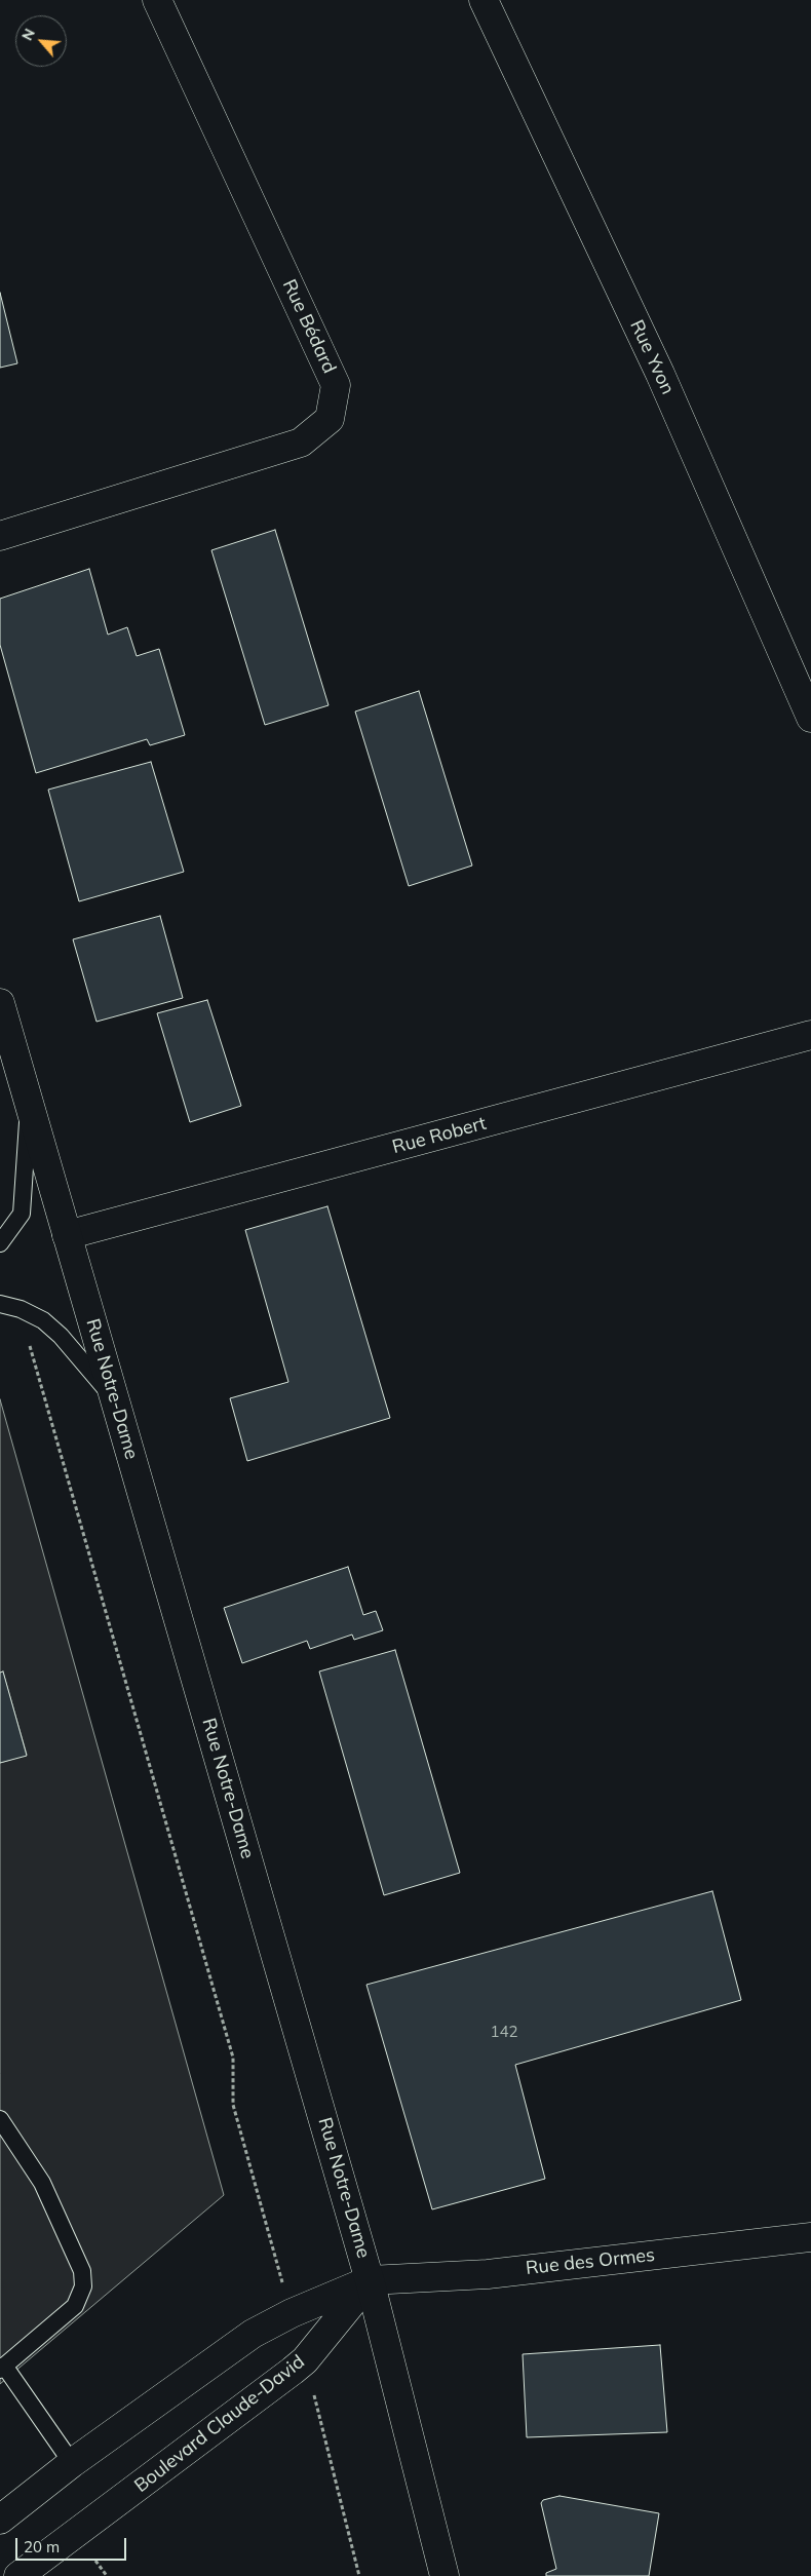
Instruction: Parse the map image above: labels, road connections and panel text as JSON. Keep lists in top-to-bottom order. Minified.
{"streets":{"street":["Rue Bédard","Rue Yvon","Rue Robert","Rue Notre-Dame","Rue des Ormes","Boulevard Claude-David"]},"crossings":[["Rue Robert","Rue Notre-Dame"],["Rue Notre-Dame","Rue des Ormes"],["Rue Notre-Dame","Boulevard Claude-David"],["Rue des Ormes","Boulevard Claude-David"]],"house_numbers":["142"],"scale_bar":"20 m","north":"top left"}
